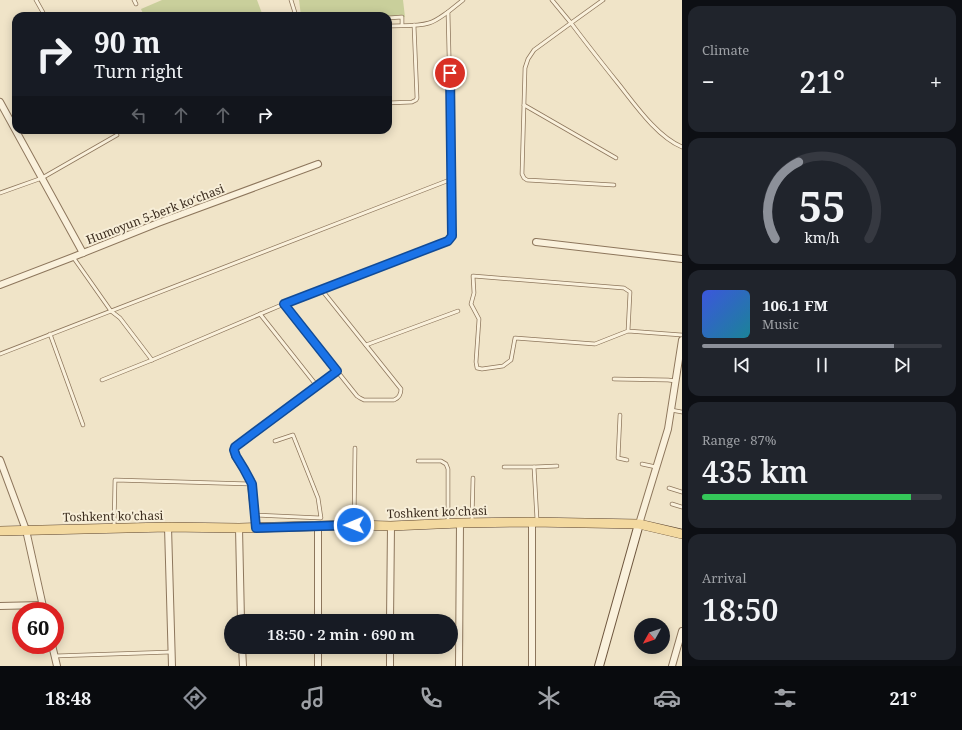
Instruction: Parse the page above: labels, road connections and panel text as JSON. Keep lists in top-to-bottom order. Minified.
{"streets":{"main road":["Toshkent ko'chasi"],"street":["Humoyun 5-berk koʻchasi"]},"north":"bottom left","page":{"tile":["Climate",["Range · 87%","435 km"],["Arrival","18:50"]],"turn":["90 m","Turn right"],"heat":["−","21°","+"],"song":["106.1 FM","Music"],"limit":"60","trip":"18:50 · 2 min · 690 m","tabs":["18:48","21°"],"gauge":["55","km/h"]}}
